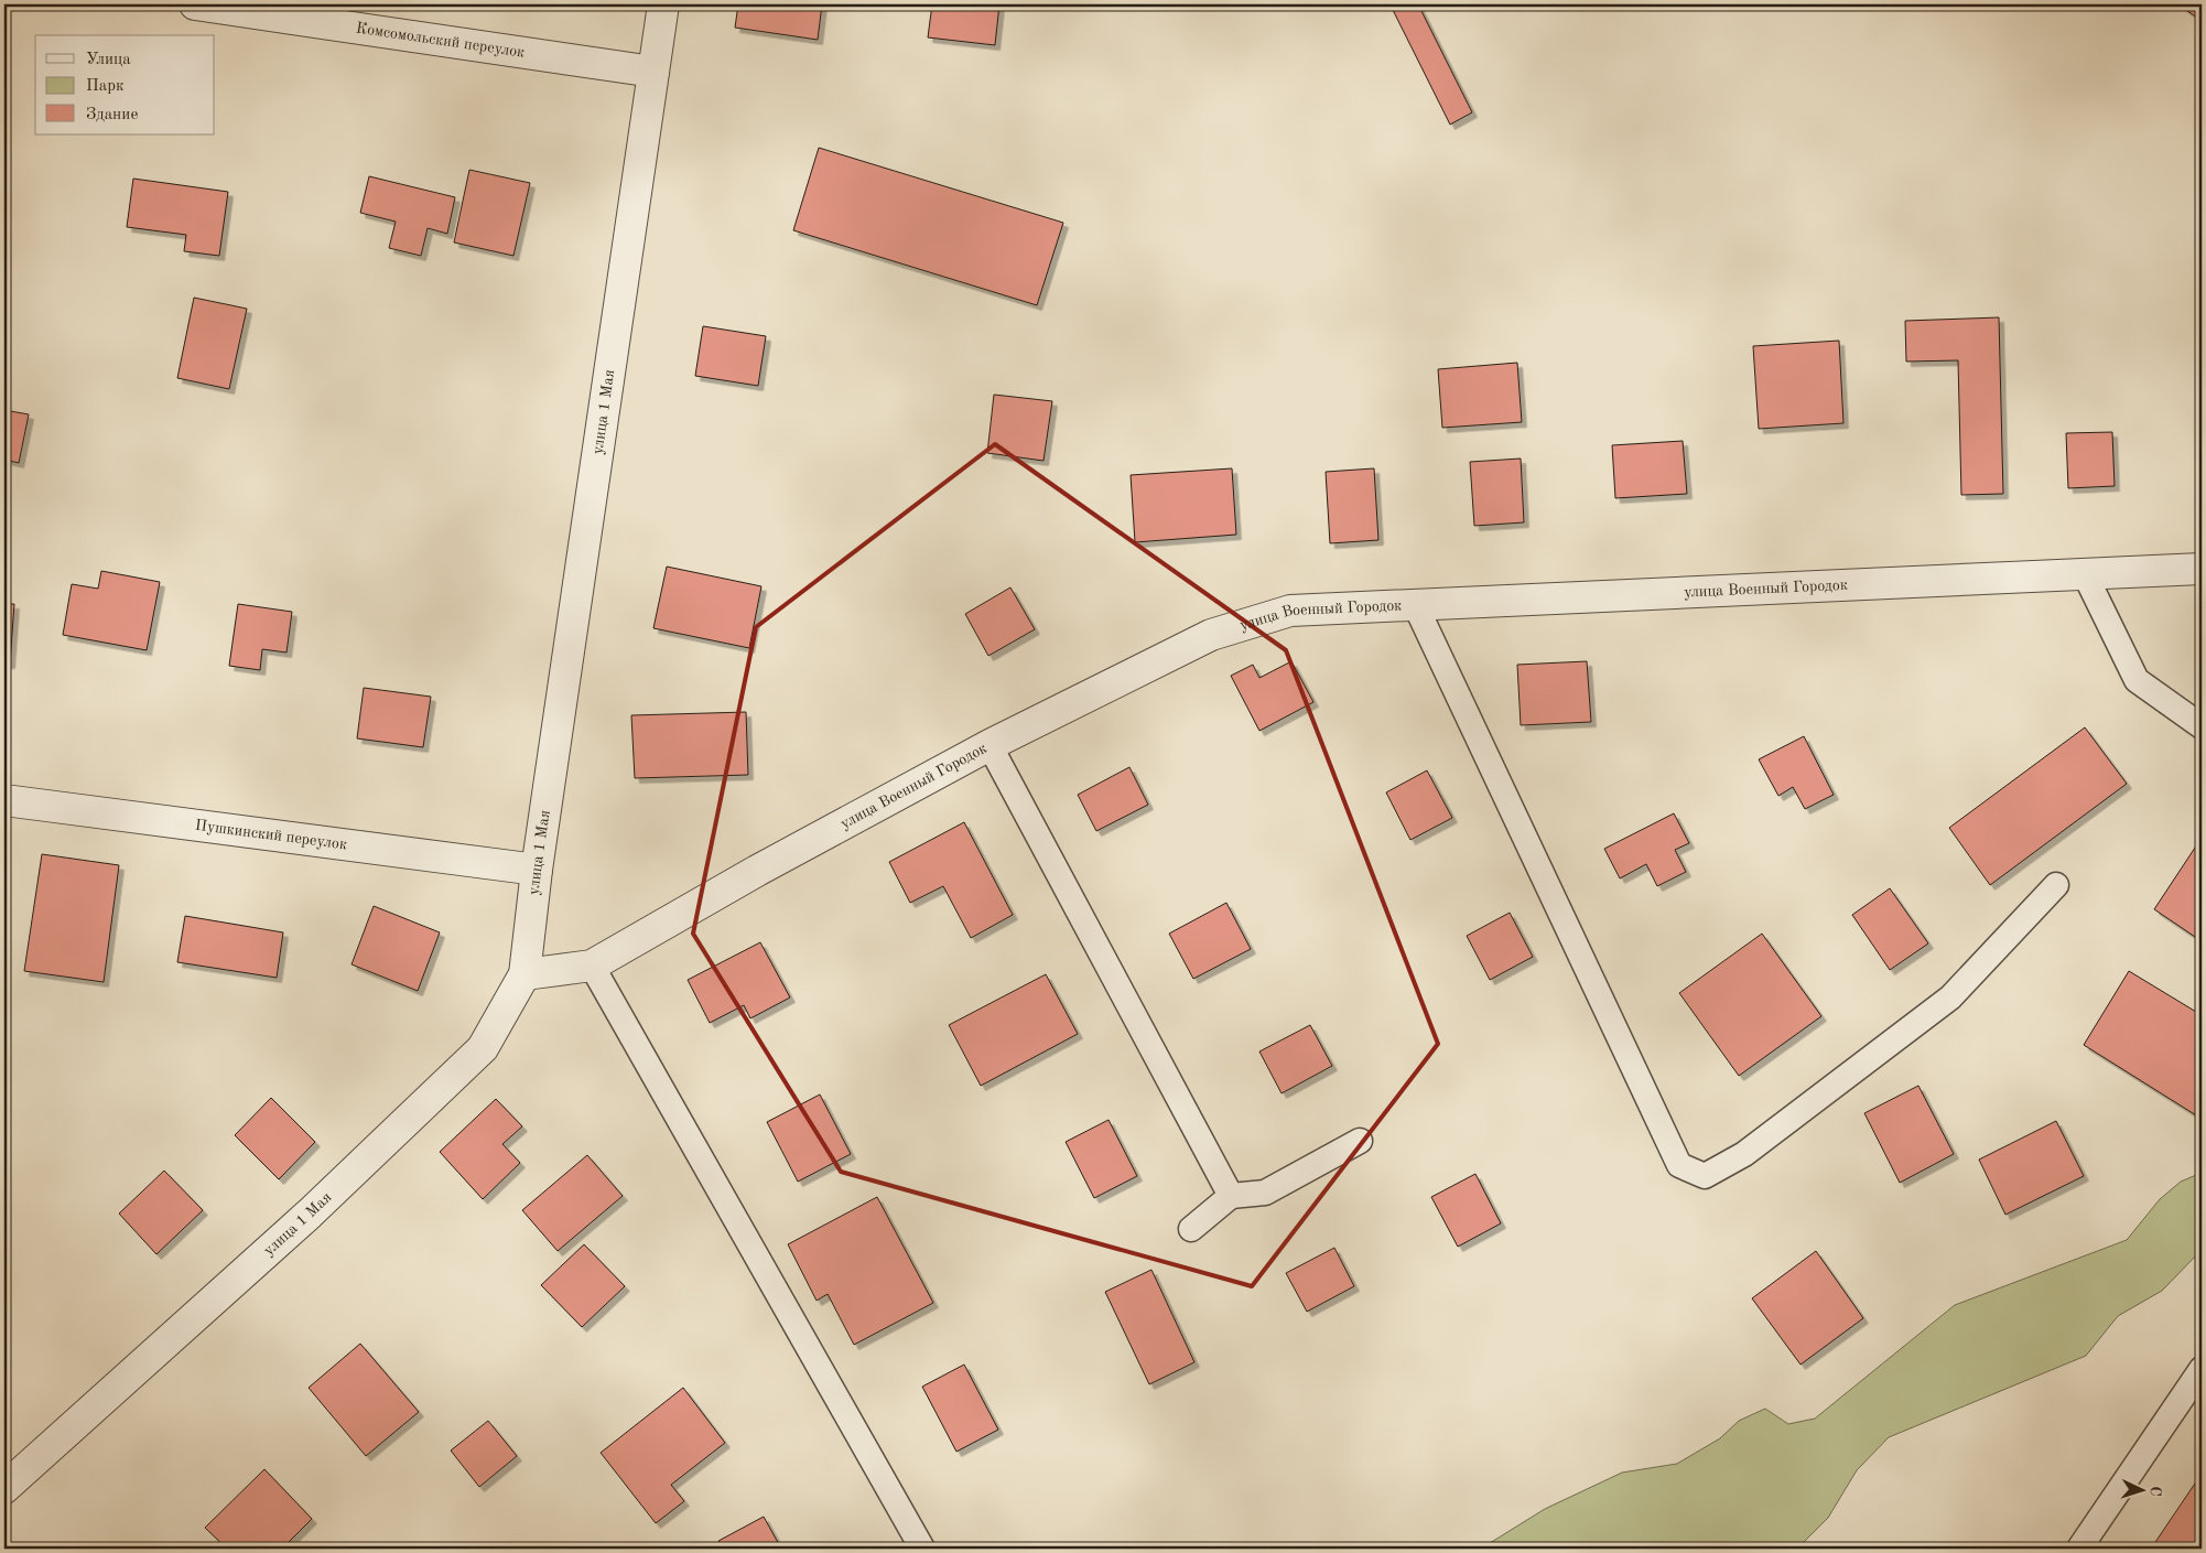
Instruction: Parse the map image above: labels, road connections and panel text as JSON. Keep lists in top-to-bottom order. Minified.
{"streets":{"street":["Комсомольский переулок","улица 1 Мая","улица Военный Городок","Пушкинский переулок"]},"crossings":[["Комсомольский переулок","улица 1 Мая"],["улица 1 Мая","улица Военный Городок"],["улица 1 Мая","Пушкинский переулок"]],"legend":["Улица","Парк","Здание"],"north":"right"}
